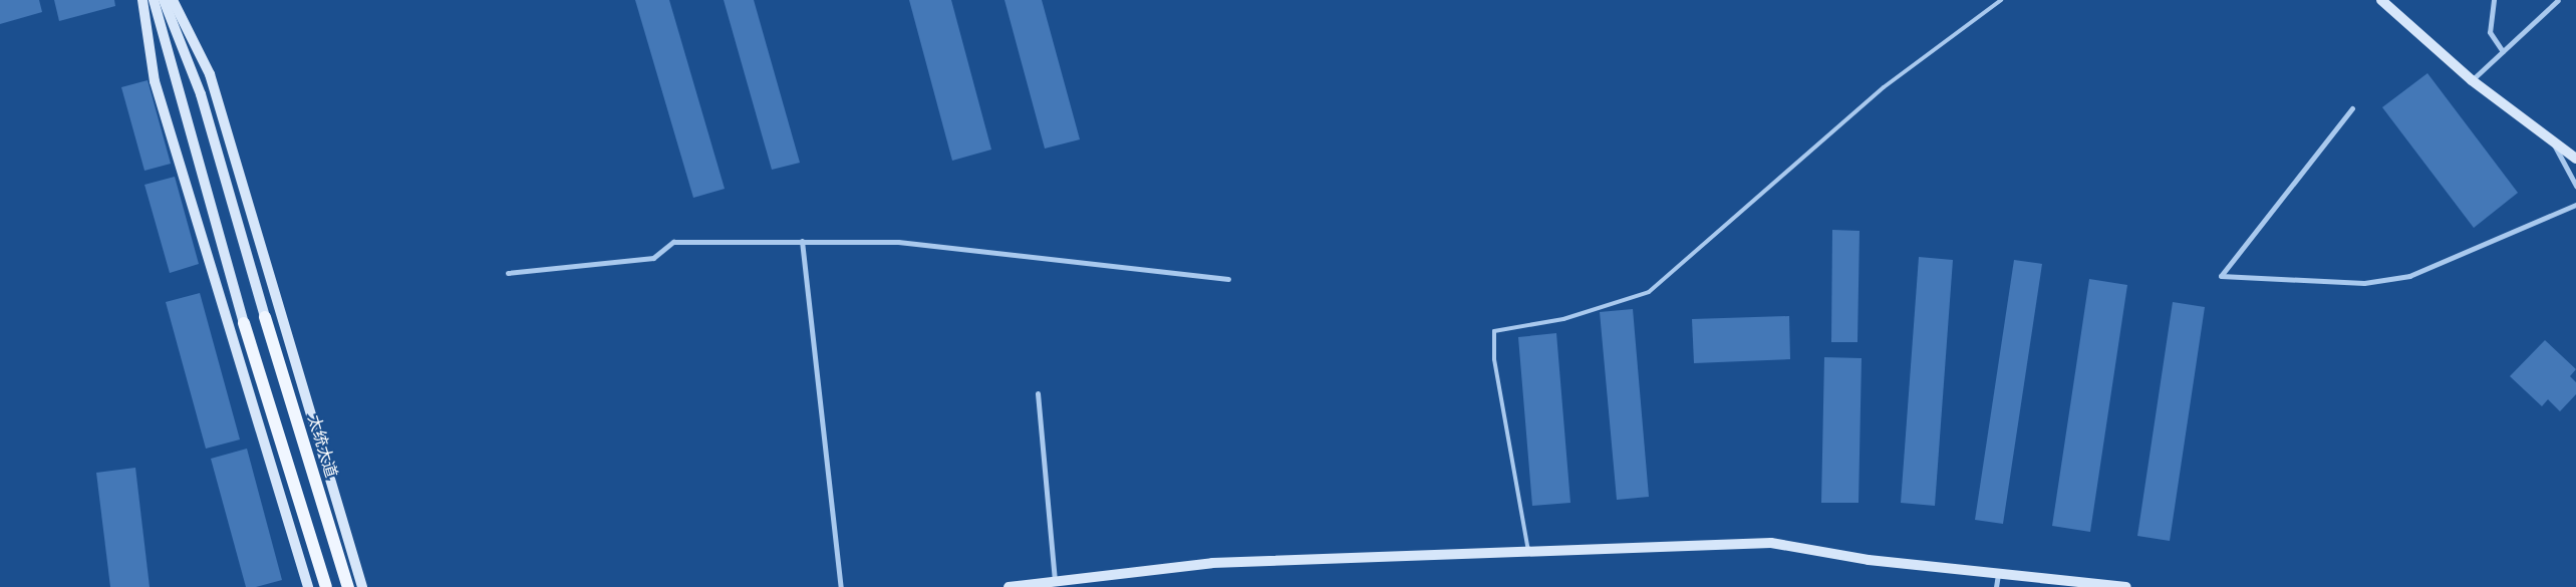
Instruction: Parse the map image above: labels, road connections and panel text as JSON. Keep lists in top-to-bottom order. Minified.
{"streets":{"main road":["太统大道"]}}
